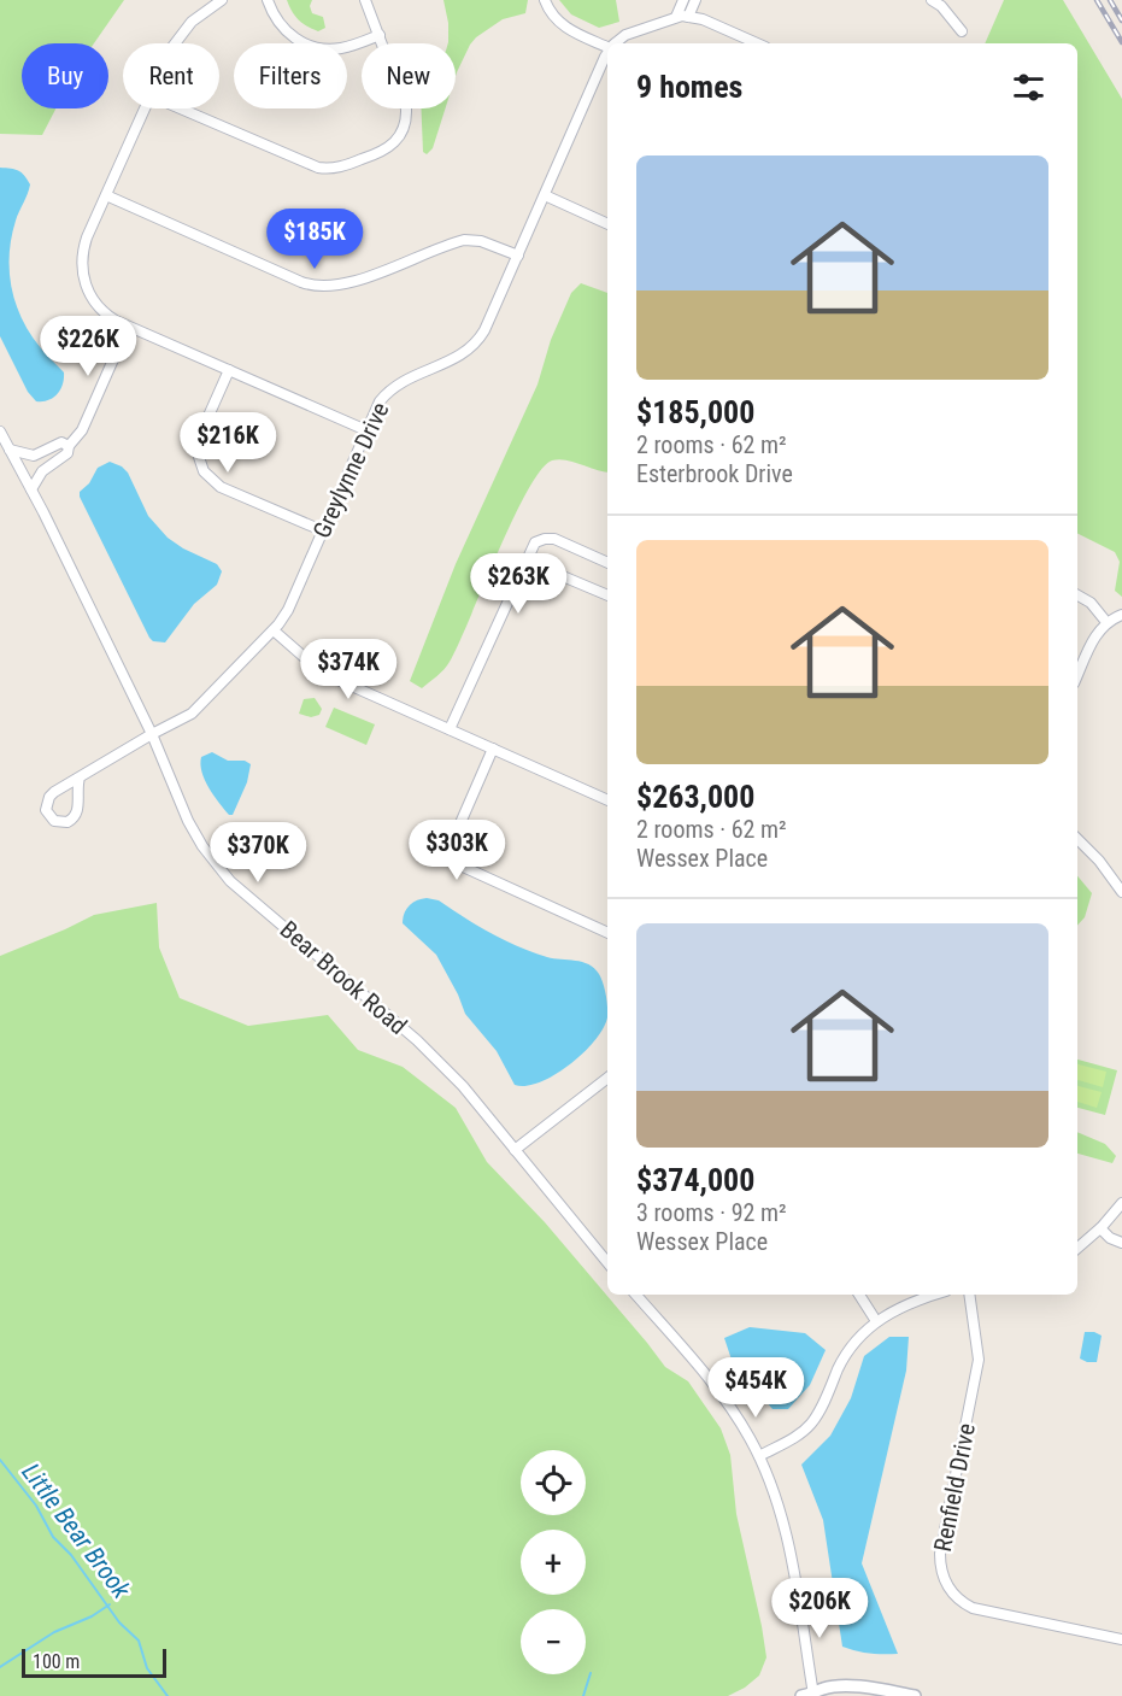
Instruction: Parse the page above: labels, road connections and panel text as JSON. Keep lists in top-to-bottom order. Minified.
{"streets":{"street":["Greylynne Drive","Bear Brook Road","Renfield Drive"]},"crossings":[["Greylynne Drive","Bear Brook Road"]],"water":["Little Bear Brook"],"scale_bar":"100 m","page":{"chip":["Buy","Rent","Filters","New"],"heading":"9 homes","list":[{"name":"$185,000","note":"2 rooms · 62 m² · Esterbrook Drive"},{"name":"$263,000","note":"2 rooms · 62 m² · Wessex Place"},{"name":"$374,000","note":"3 rooms · 92 m² · Wessex Place"}],"price":["$185K","$226K","$216K","$263K","$374K","$303K","$370K","$454K","$206K"],"map_buttons":["+","−"],"scale":"100 m"}}
